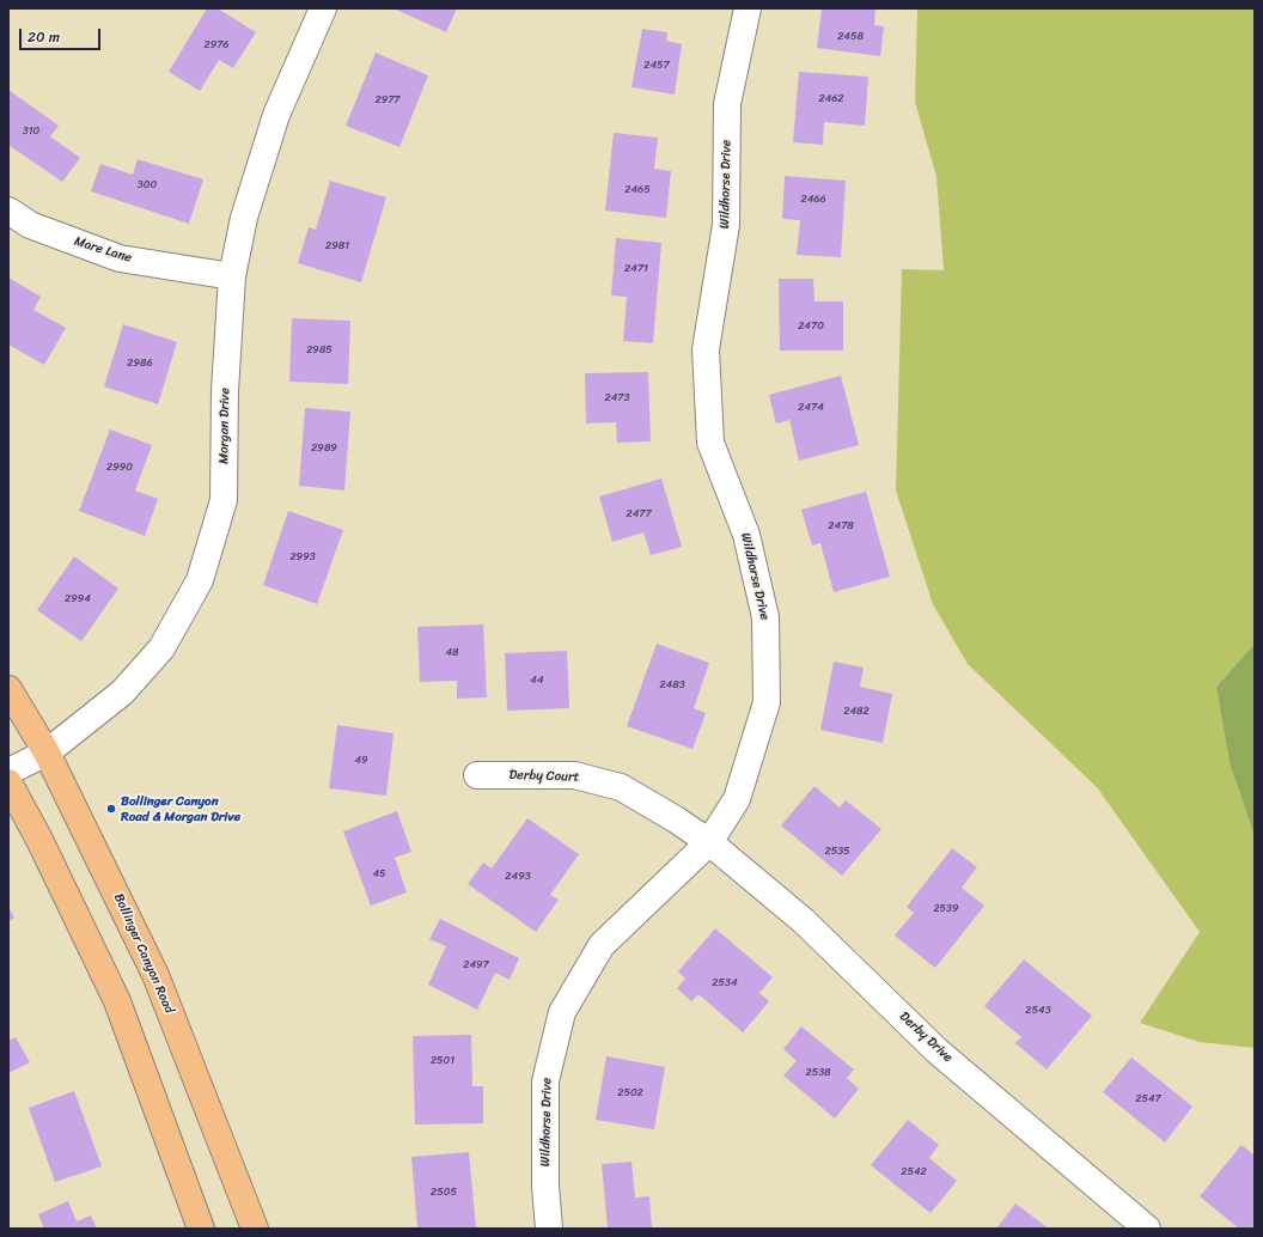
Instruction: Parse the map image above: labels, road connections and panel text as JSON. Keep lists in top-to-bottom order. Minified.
{"streets":{"main road":["Bollinger Canyon Road"],"street":["Wildhorse Drive","Mare Lane","Morgan Drive","Derby Court","Derby Drive"]},"crossings":[["Wildhorse Drive","Derby Court"],["Wildhorse Drive","Derby Drive"],["Mare Lane","Morgan Drive"],["Morgan Drive","Bollinger Canyon Road"],["Derby Court","Derby Drive"]],"places":["Bollinger Canyon Road & Morgan Drive"],"house_numbers":["2458","2976","2457","2462","2977","310","300","2465","2466","2981","2471","2470","2985","2986","2473","2474","2989","2990","2477","2478","2993","2994","48","44","2483","2482","49","2535","45","2493","2539","2497","2534","2543","2501","2538","2502","2547","2542","2505"],"scale_bar":"20 m"}
